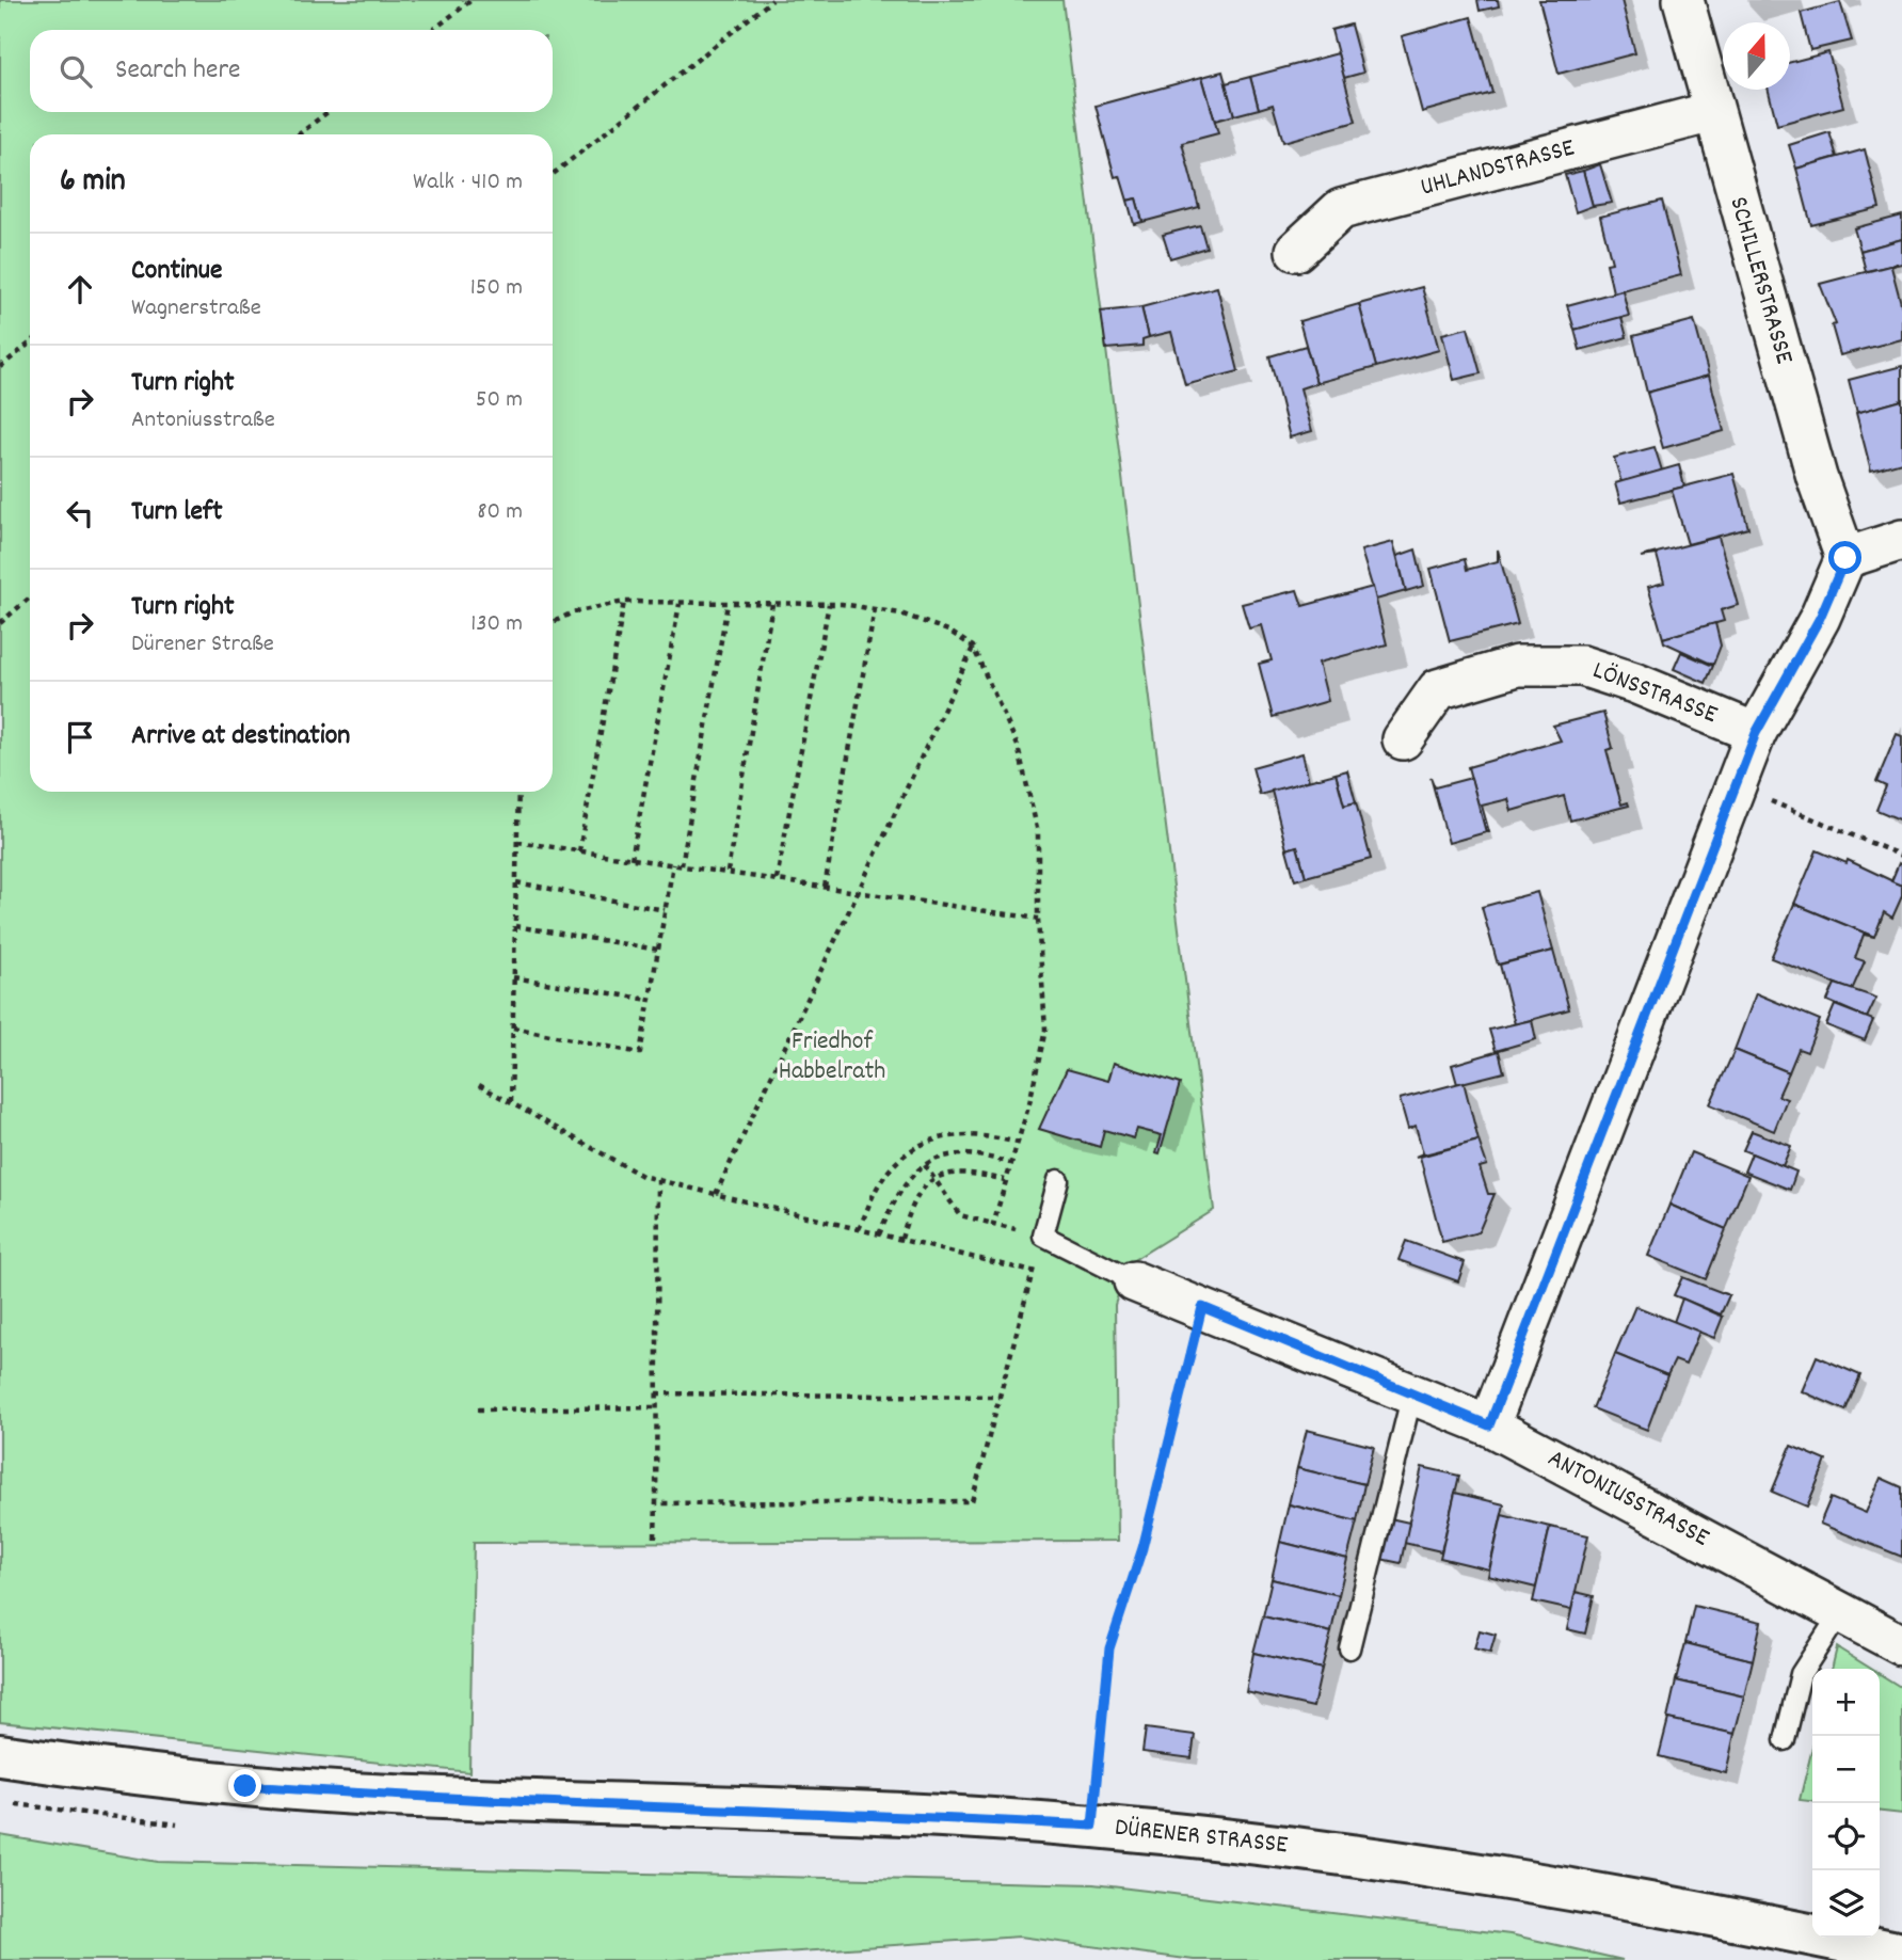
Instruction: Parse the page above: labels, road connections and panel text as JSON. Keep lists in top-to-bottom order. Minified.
{"streets":{"main road":["DÜRENER STRASSE"],"street":["UHLANDSTRASSE","SCHILLERSTRASSE","LÖNSSTRASSE","ANTONIUSSTRASSE"]},"crossings":[["UHLANDSTRASSE","SCHILLERSTRASSE"]],"parks":["Friedhof Habbelrath"],"north":"top","page":{"search":"Search here","heading":["6 min","Walk · 410 m"],"list":[["Continue","Wagnerstraße","150 m"],["Turn right","Antoniusstraße","50 m"],["Turn left","80 m"],["Turn right","Dürener Straße","130 m"],"Arrive at destination"],"map_buttons":["+","−"]}}
